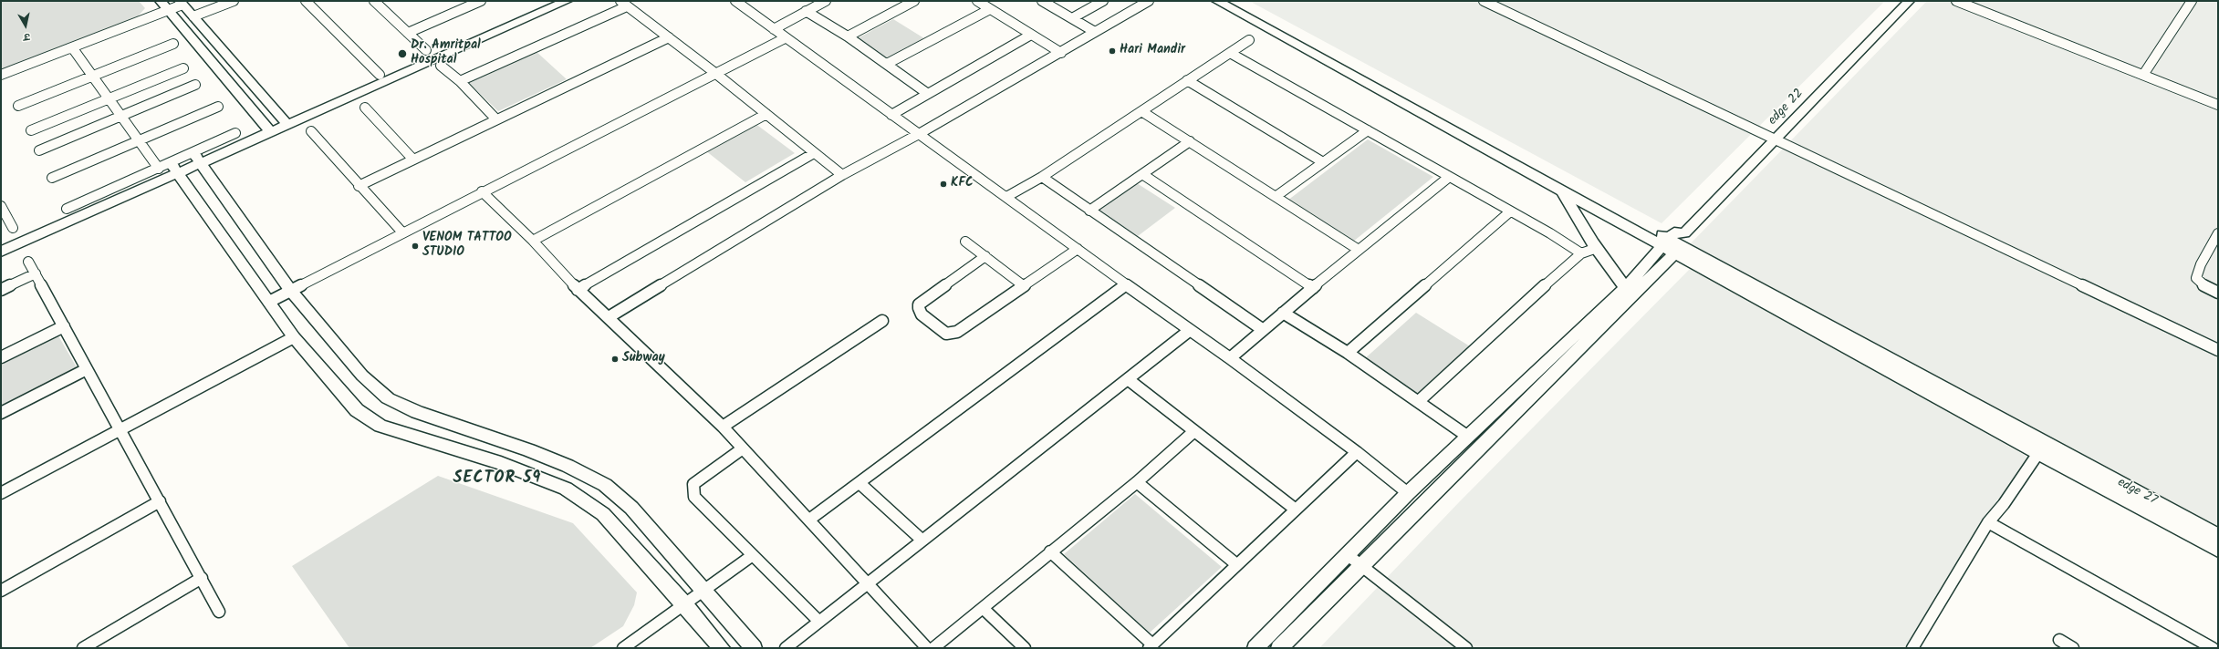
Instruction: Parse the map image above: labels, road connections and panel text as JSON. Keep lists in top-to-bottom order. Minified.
{"streets":{"main road":["edge 22","edge 27"]},"crossings":[["edge 22","edge 27"]],"districts":["SECTOR 59"],"places":["Hari Mandir","Dr. Amritpal Hospital","KFC","VENOM TATTOO STUDIO","Subway"],"north":"bottom"}
